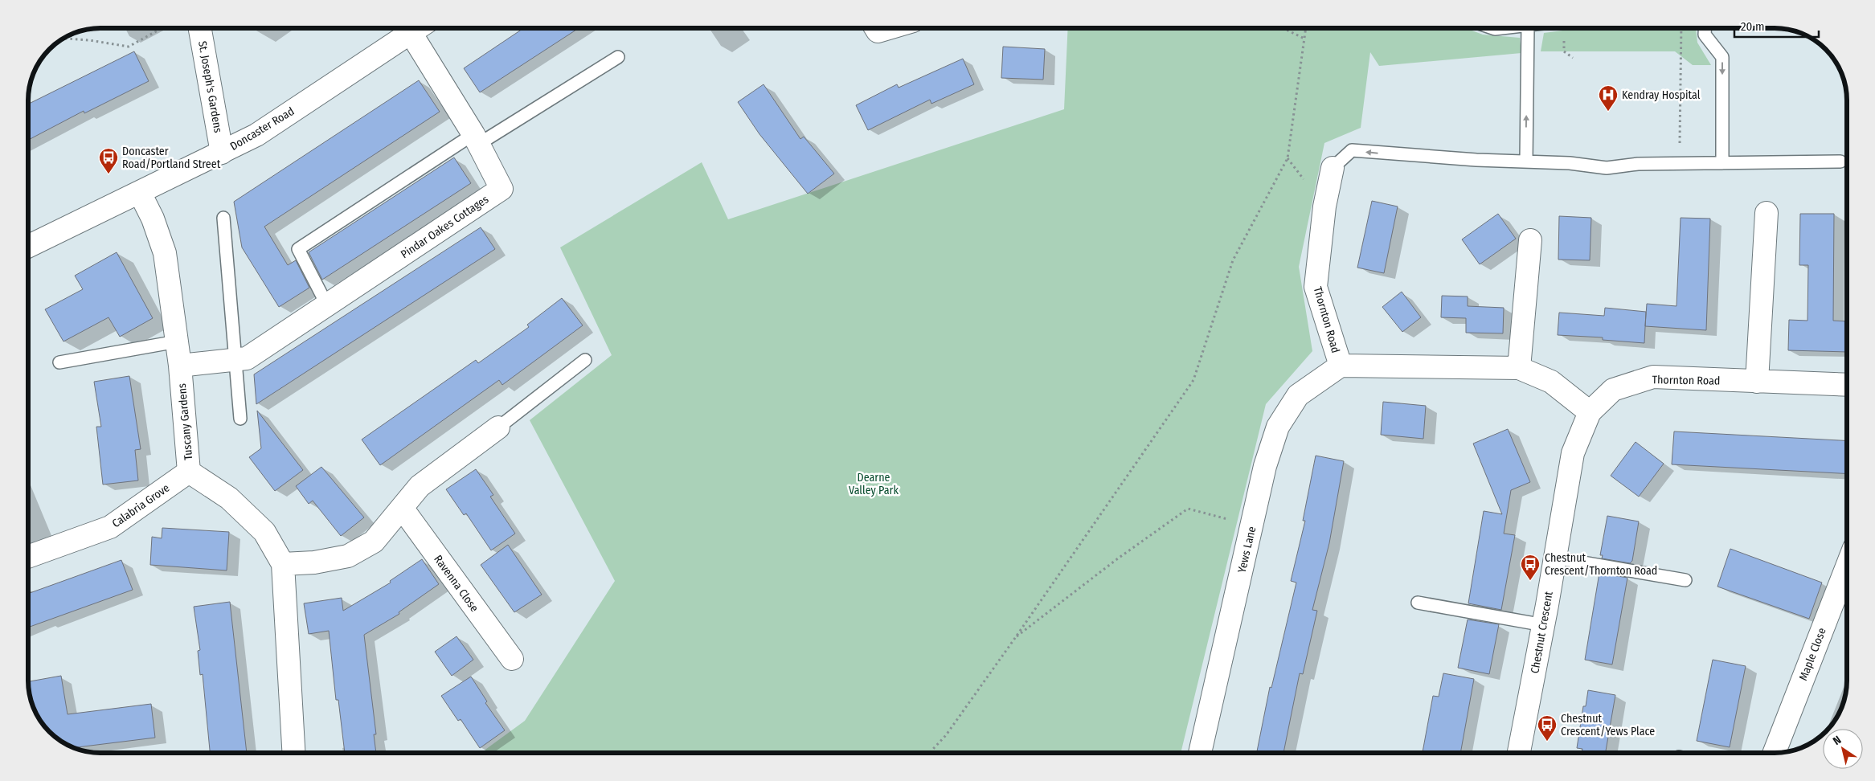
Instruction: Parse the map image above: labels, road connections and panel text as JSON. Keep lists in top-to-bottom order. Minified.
{"streets":{"main road":["St. Joseph's Gardens","Doncaster Road","Pindar Oakes Cottages","Thornton Road","Tuscany Gardens","Calabria Grove","Yews Lane","Ravenna Close","Chestnut Crescent","Maple Close"]},"crossings":[["St. Joseph's Gardens","Doncaster Road"],["Doncaster Road","Pindar Oakes Cottages"],["Doncaster Road","Tuscany Gardens"],["Pindar Oakes Cottages","Tuscany Gardens"],["Thornton Road","Yews Lane"],["Thornton Road","Chestnut Crescent"],["Tuscany Gardens","Calabria Grove"]],"parks":["Dearne Valley Park"],"places":{"hospital":["Kendray Hospital"],"bus stop":["Doncaster Road/Portland Street","Chestnut Crescent/Thornton Road","Chestnut Crescent/Yews Place"]},"scale_bar":"20 m","north":"top left"}
